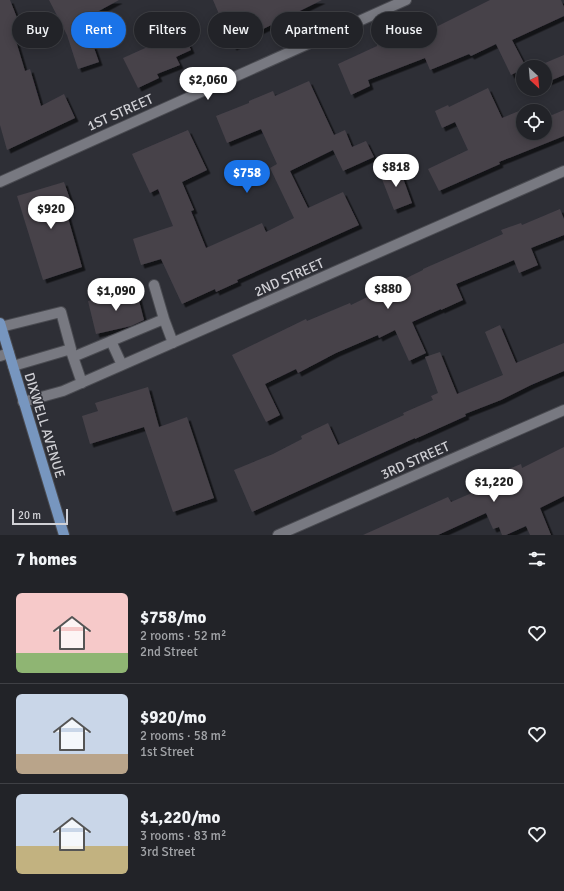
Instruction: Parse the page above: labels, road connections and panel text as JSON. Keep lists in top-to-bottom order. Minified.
{"streets":{"main road":["DIXWELL AVENUE"],"street":["1ST STREET","2ND STREET","3RD STREET"]},"crossings":[["2ND STREET","DIXWELL AVENUE"]],"scale_bar":"20 m","north":"bottom right","page":{"chip":["Buy","Rent","Filters","New","Apartment","House"],"price":["$2,060","$818","$758","$920","$880","$1,090","$1,220"],"scale":"20 m","heading":"7 homes","list":[{"name":"$758/mo","note":"2 rooms · 52 m² · 2nd Street"},{"name":"$920/mo","note":"2 rooms · 58 m² · 1st Street"},{"name":"$1,220/mo","note":"3 rooms · 83 m² · 3rd Street"}]}}
